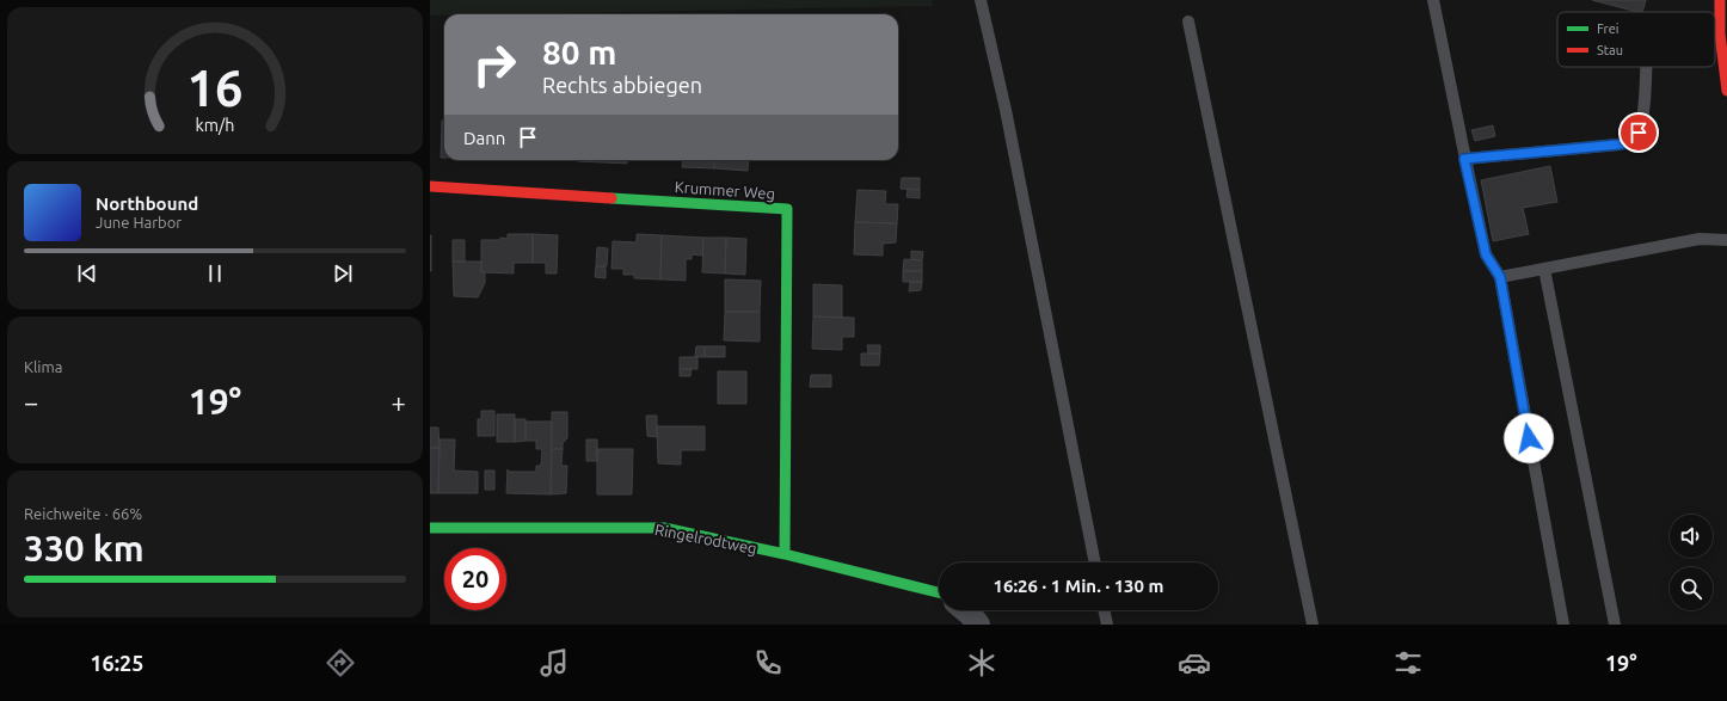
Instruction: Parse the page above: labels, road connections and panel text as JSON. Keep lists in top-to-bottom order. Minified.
{"streets":{"street":["Krummer Weg","Ringelrodtweg"]},"crossings":[["Krummer Weg","Ringelrodtweg"]],"legend":["Frei","Stau"],"page":{"turn":["80 m","Rechts abbiegen"],"then":"Dann","song":["Northbound","June Harbor"],"tile":["Klima",["Reichweite · 66%","330 km"]],"heat":["−","19°","+"],"limit":"20","trip":"16:26 · 1 Min. · 130 m","tabs":["16:25","19°"],"gauge":["16","km/h"]}}
